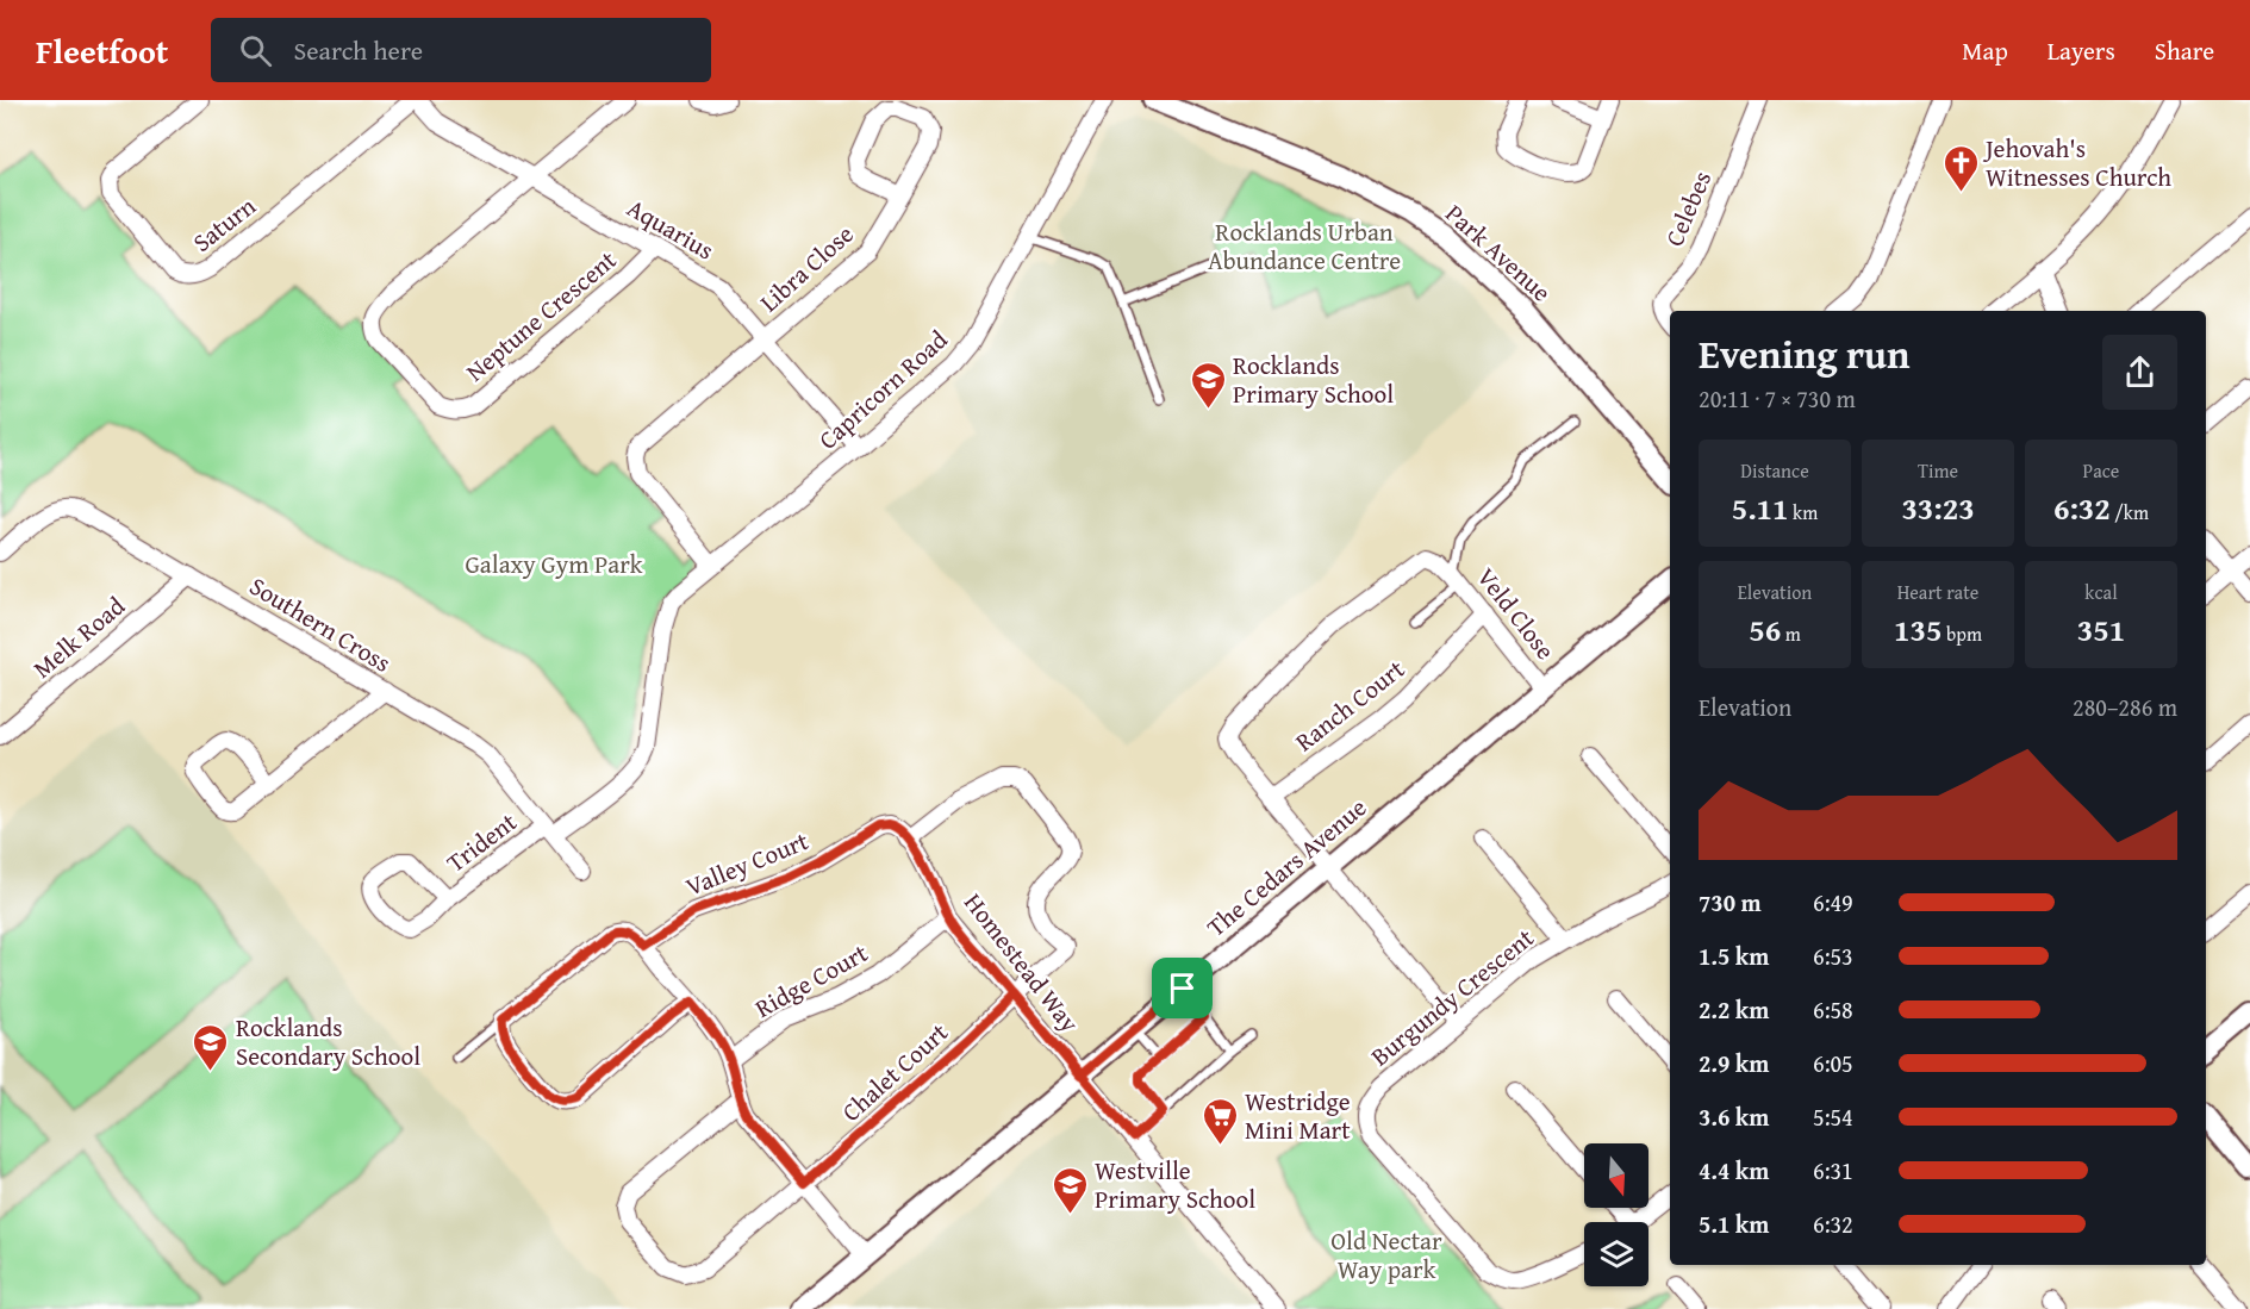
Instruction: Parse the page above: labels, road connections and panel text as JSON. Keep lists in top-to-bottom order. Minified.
{"streets":{"street":["Celebes","Saturn","Aquarius","Park Avenue","Libra Close","Neptune Crescent","Capricorn Road","Veld Close","Southern Cross","Melk Road","Ranch Court","Trident","Valley Court","The Cedars Avenue","Homestead Way","Ridge Court","Burgundy Crescent","Chalet Court"]},"crossings":[["Saturn","Aquarius"],["Aquarius","Libra Close"],["Aquarius","Neptune Crescent"],["Aquarius","Capricorn Road"],["Capricorn Road","Southern Cross"],["Capricorn Road","Trident"],["Veld Close","Ranch Court"],["Veld Close","The Cedars Avenue"],["Southern Cross","Melk Road"],["Southern Cross","Trident"],["Valley Court","Homestead Way"],["Valley Court","Chalet Court"],["The Cedars Avenue","Homestead Way"],["Homestead Way","Ridge Court"],["Homestead Way","Chalet Court"]],"parks":["Rocklands Urban Abundance Centre","Galaxy Gym Park","Old Nectar Way park"],"places":{"church":["Jehovah's Witnesses Church"],"school or university":["Rocklands Primary School","Rocklands Secondary School","Westville Primary School"],"supermarket":["Westridge Mini Mart"]},"north":"bottom","page":{"header":"Fleetfoot","search":"Search here","nav":["Map","Layers","Share"],"heading":["Evening run","20:11 · 7 × 730 m"],"stats":[["Distance","5.11 km"],["Time","33:23"],["Pace","6:32 /km"],["Elevation","56 m"],["Heart rate","135 bpm"],["kcal","351"]],"chart":["Elevation","280–286 m"],"list":[{"name":"730 m","note":"6:49"},{"name":"1.5 km","note":"6:53"},{"name":"2.2 km","note":"6:58"},{"name":"2.9 km","note":"6:05"},{"name":"3.6 km","note":"5:54"},{"name":"4.4 km","note":"6:31"},{"name":"5.1 km","note":"6:32"}]}}
